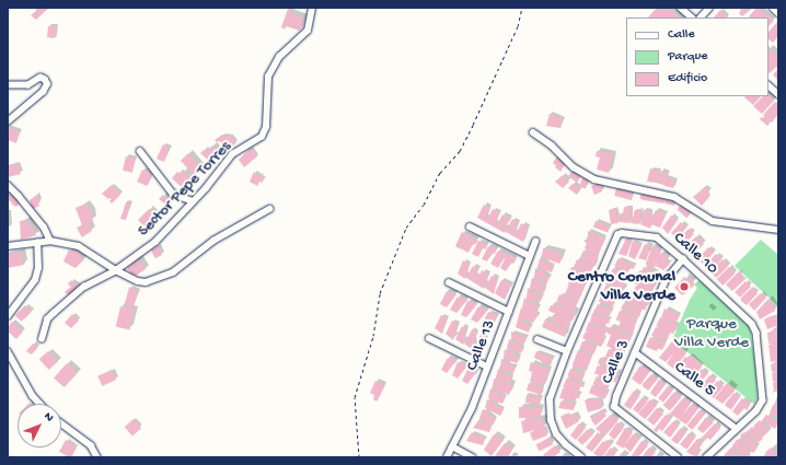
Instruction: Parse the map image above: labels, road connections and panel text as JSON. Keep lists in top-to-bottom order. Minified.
{"streets":{"street":["Sector Pepe Torres","Calle 10","Calle 13","Calle 3","Calle 5"]},"crossings":[["Calle 10","Calle 3"],["Calle 10","Calle 5"],["Calle 3","Calle 5"]],"parks":["Parque Villa Verde"],"places":["Centro Comunal Villa Verde"],"legend":["Calle","Parque","Edificio"],"north":"top right"}
